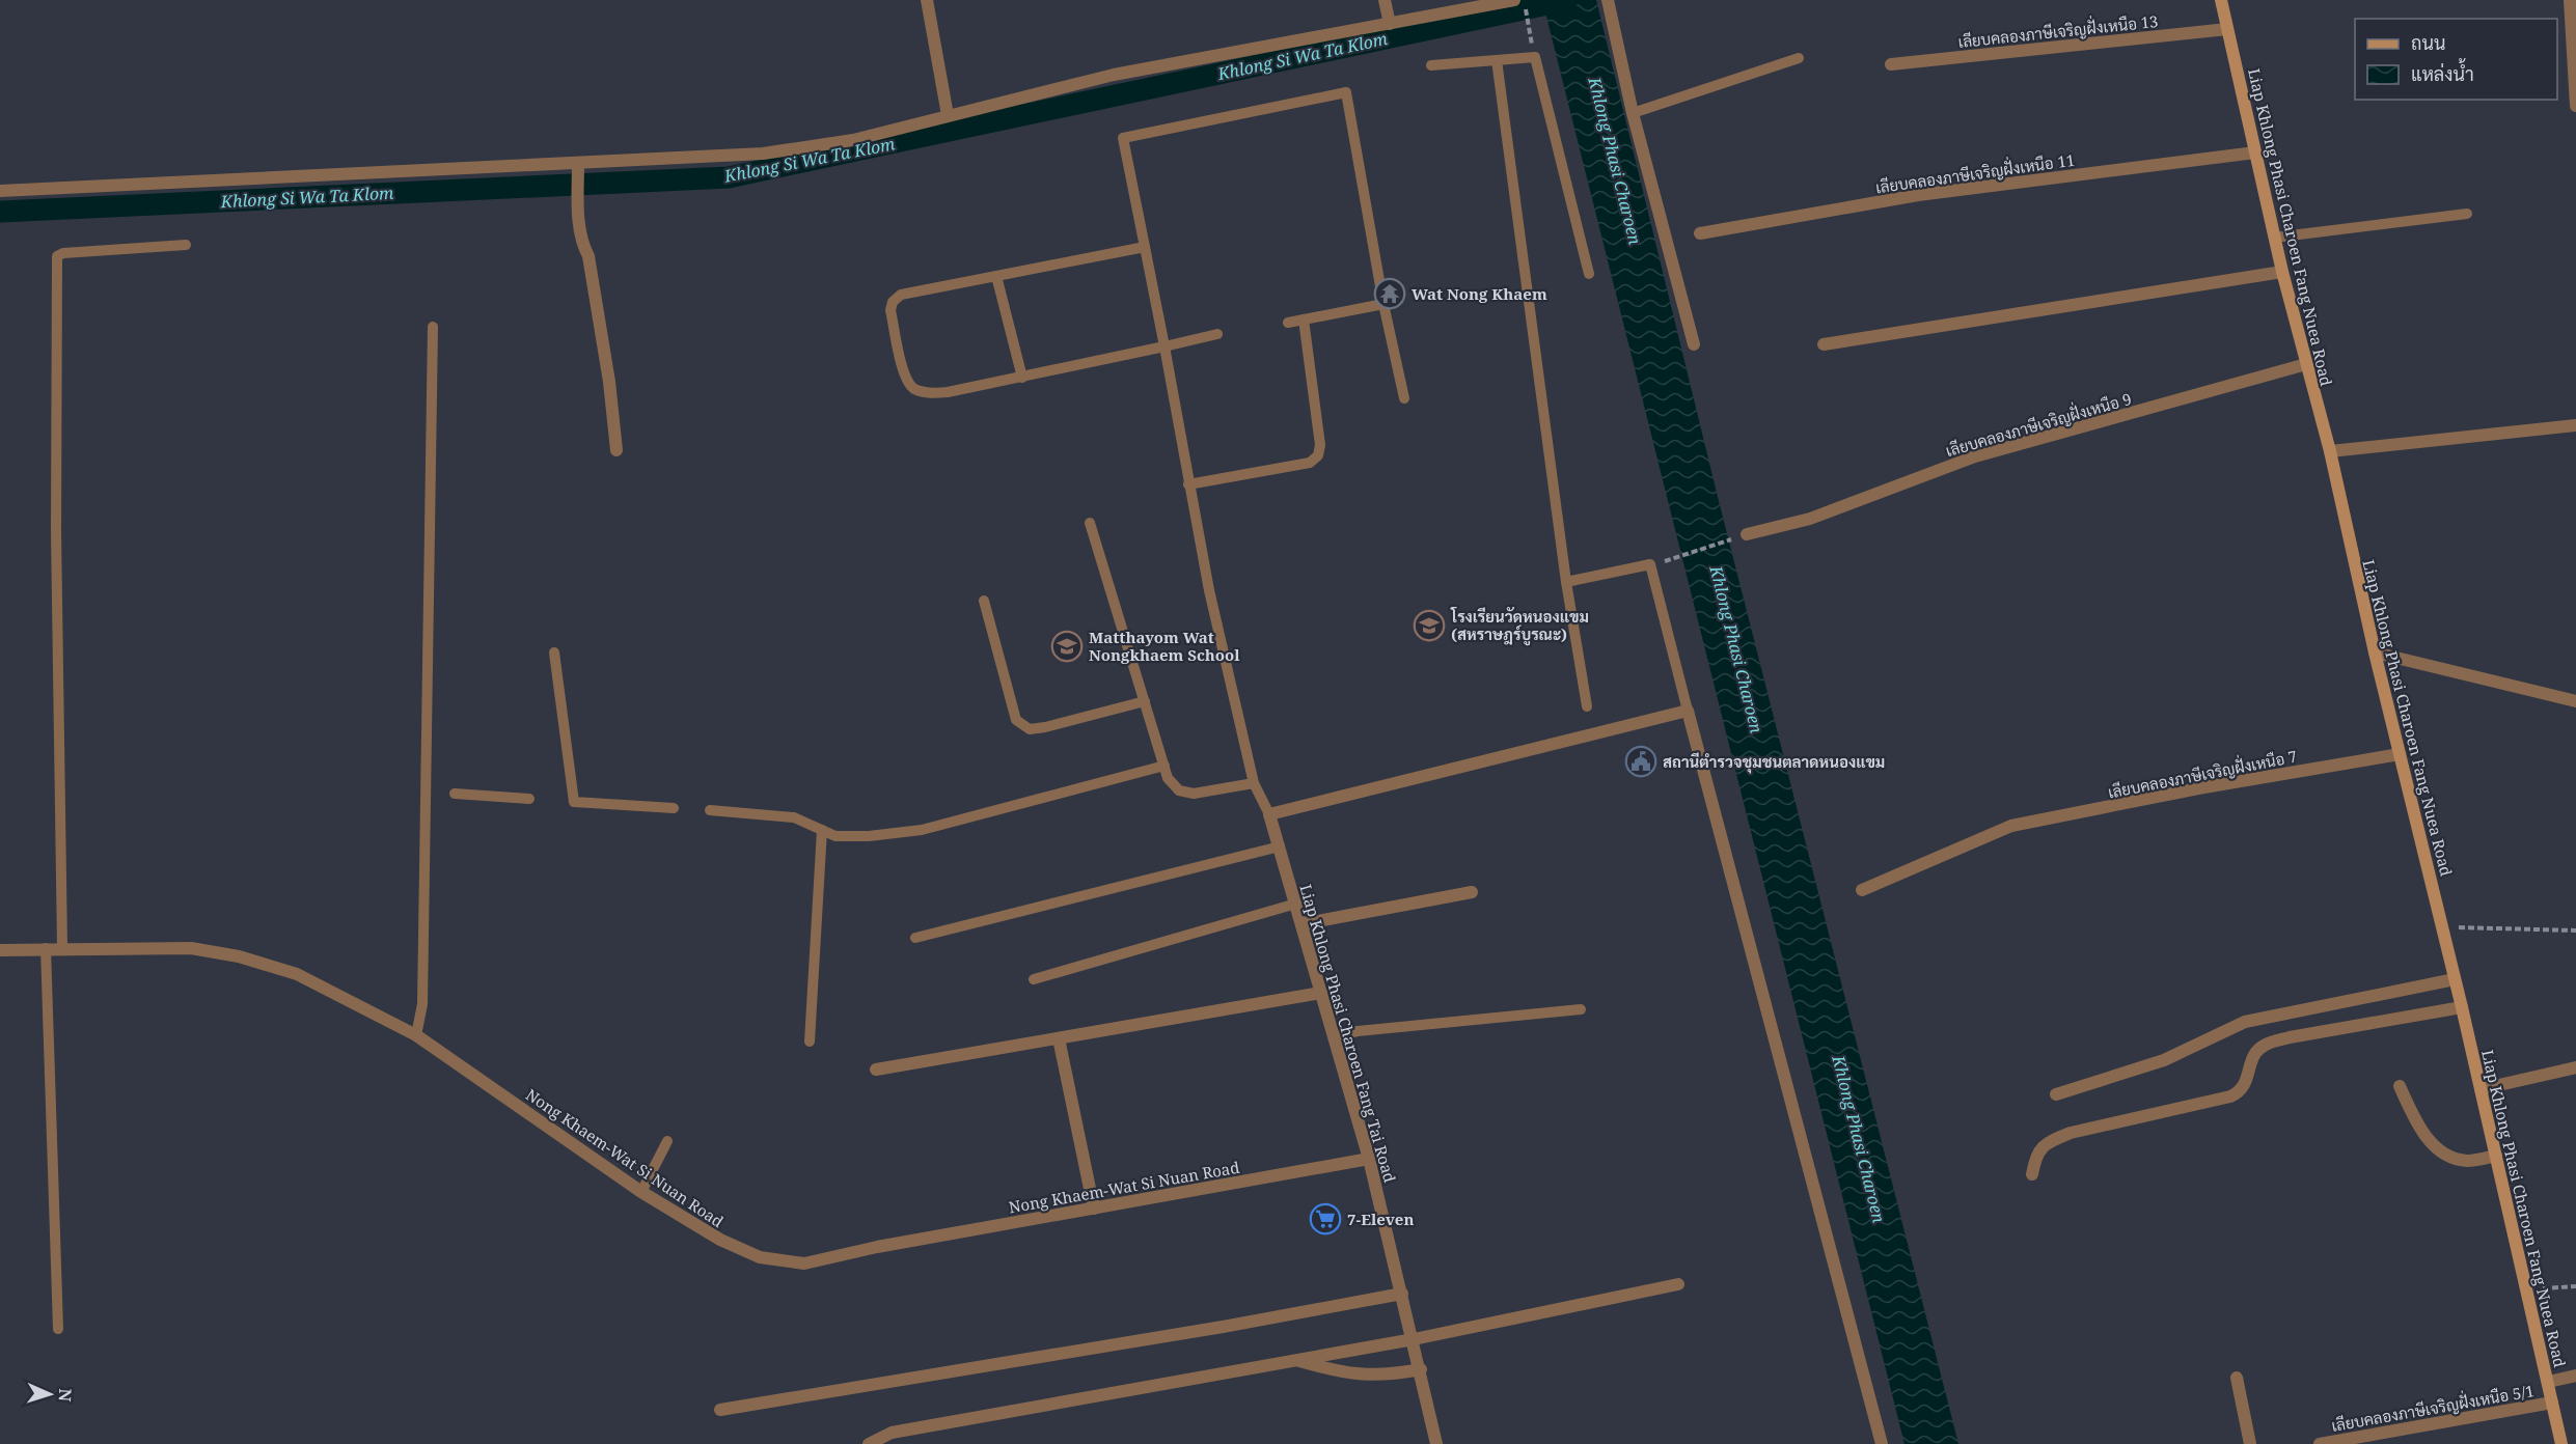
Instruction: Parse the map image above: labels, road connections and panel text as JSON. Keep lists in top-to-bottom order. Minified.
{"streets":{"main road":["Liap Khlong Phasi Charoen Fang Nuea Road"],"street":["เลียบคลองภาษีเจริญฝั่งเหนือ 13","เลียบคลองภาษีเจริญฝั่งเหนือ 11","เลียบคลองภาษีเจริญฝั่งเหนือ 9","เลียบคลองภาษีเจริญฝั่งเหนือ 7","Liap Khlong Phasi Charoen Fang Tai Road","Nong Khaem-Wat Si Nuan Road","เลียบคลองภาษีเจริญฝั่งเหนือ 5/1"]},"crossings":[["เลียบคลองภาษีเจริญฝั่งเหนือ 13","Liap Khlong Phasi Charoen Fang Nuea Road"],["เลียบคลองภาษีเจริญฝั่งเหนือ 11","Liap Khlong Phasi Charoen Fang Nuea Road"],["Liap Khlong Phasi Charoen Fang Nuea Road","เลียบคลองภาษีเจริญฝั่งเหนือ 9"],["Liap Khlong Phasi Charoen Fang Nuea Road","เลียบคลองภาษีเจริญฝั่งเหนือ 7"],["Liap Khlong Phasi Charoen Fang Nuea Road","เลียบคลองภาษีเจริญฝั่งเหนือ 5/1"],["Liap Khlong Phasi Charoen Fang Tai Road","Nong Khaem-Wat Si Nuan Road"]],"water":["Khlong Si Wa Ta Klom","Khlong Phasi Charoen"],"places":{"temple":["Wat Nong Khaem"],"school or university":["โรงเรียนวัดหนองแขม (สหราษฎร์บูรณะ)","Matthayom Wat Nongkhaem School"],"public building":["สถานีตำรวจชุมชนตลาดหนองแขม"],"supermarket":["7-Eleven"]},"legend":["ถนน","แหล่งน้ำ"],"north":"right"}
